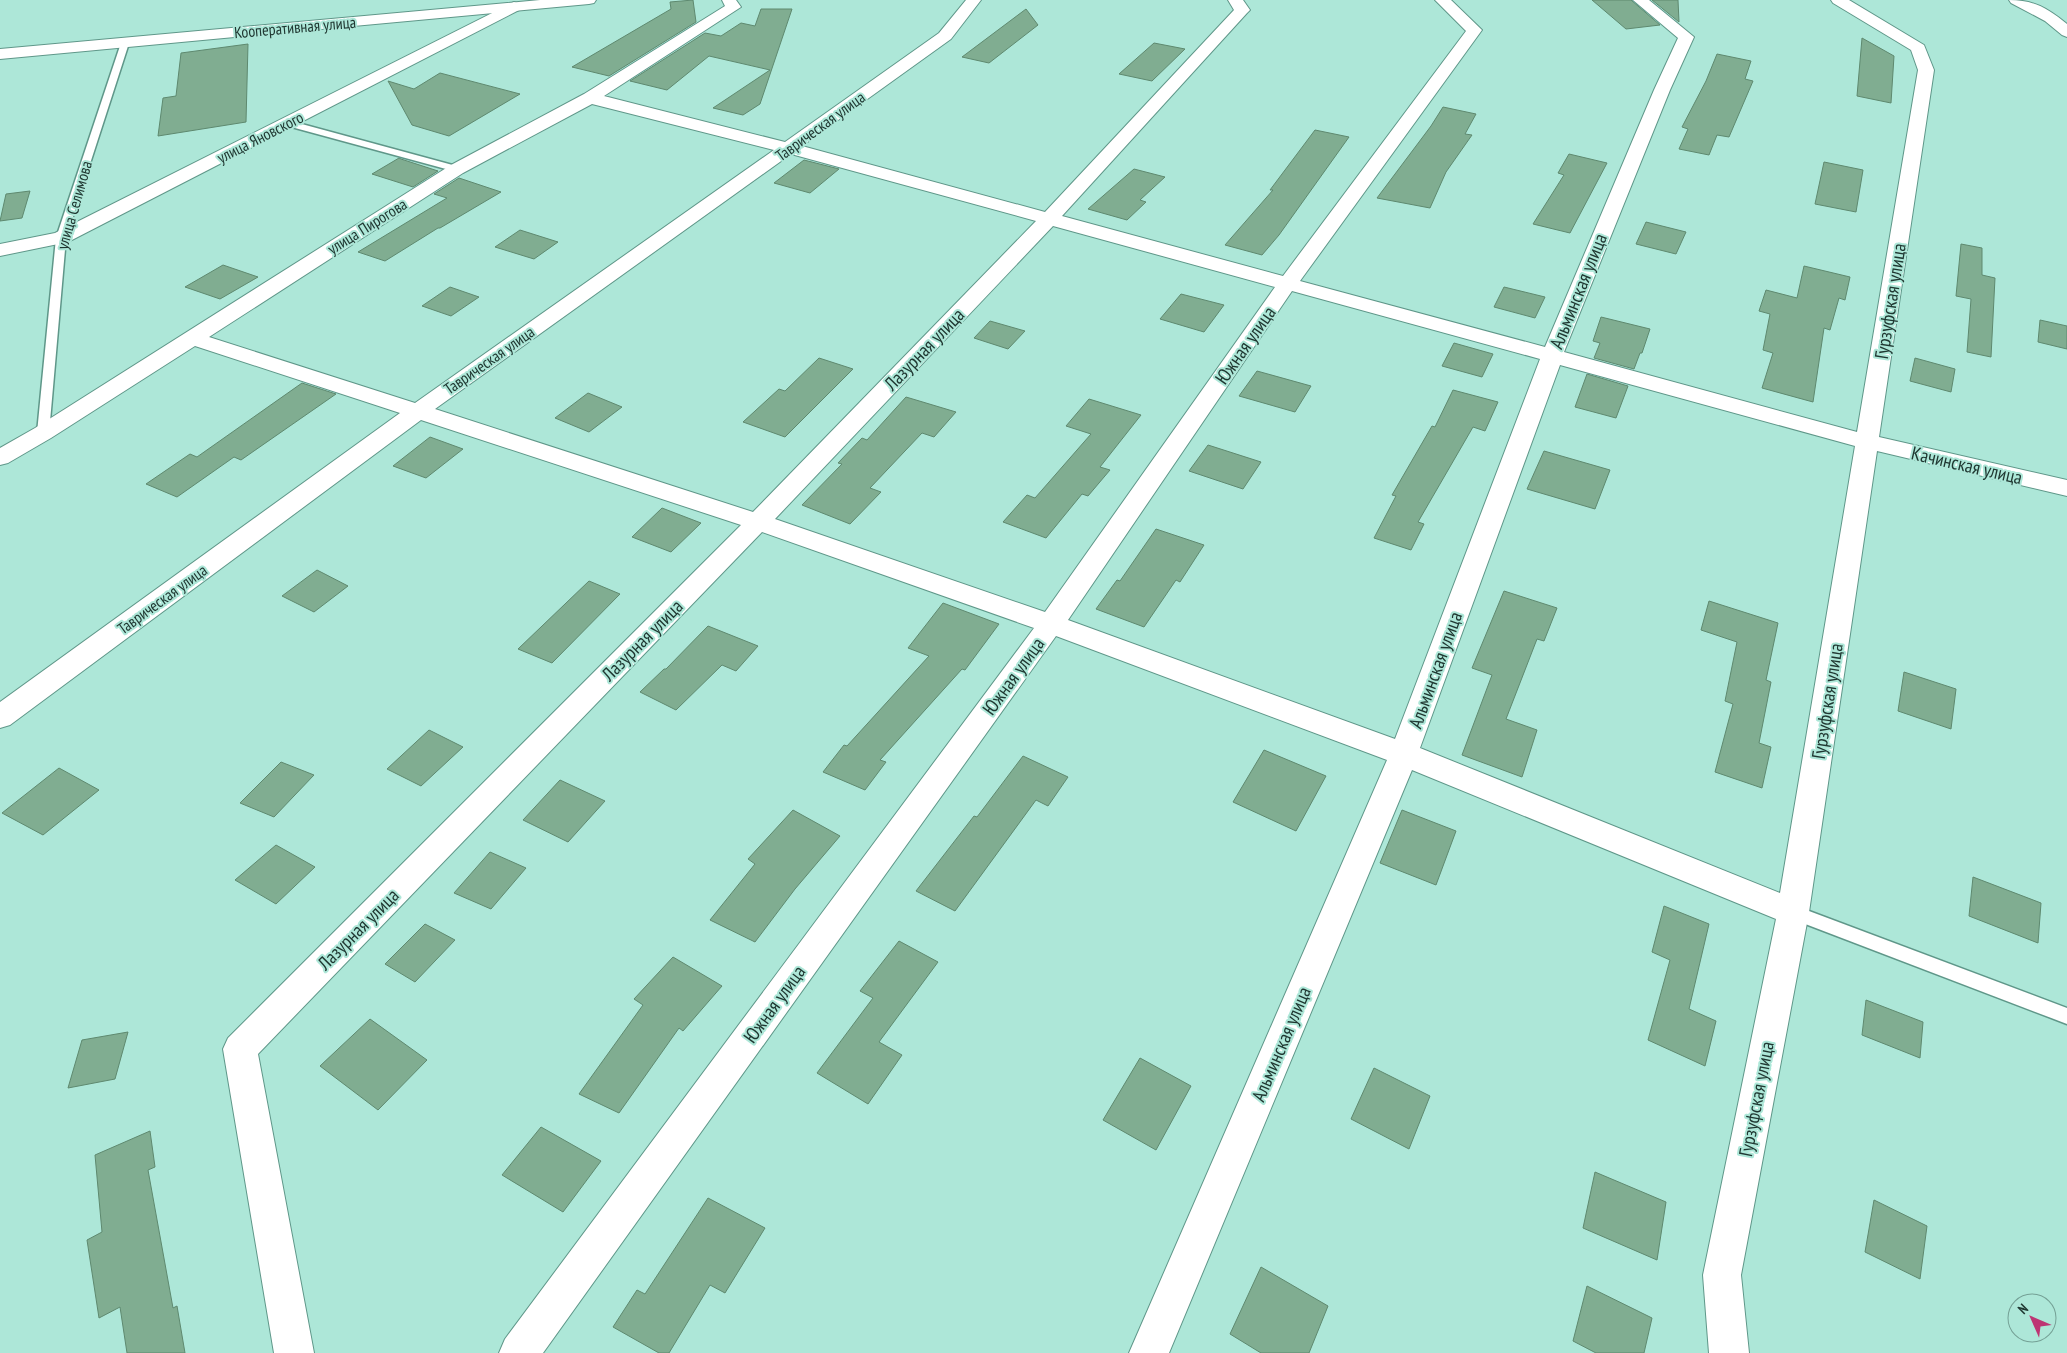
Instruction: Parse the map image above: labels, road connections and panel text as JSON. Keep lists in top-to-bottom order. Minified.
{"streets":{"street":["Кооперативная улица","Таврическая улица","улица Яновского","улица Пирогова","Альминская улица","Гурзуфская улица","Южная улица","Лазурная улица","Качинская улица"],"lane":["улица Селимова"]},"crossings":[["Кооперативная улица","улица Яновского"],["Кооперативная улица","улица Селимова"],["Таврическая улица","Качинская улица"],["улица Яновского","улица Селимова"],["улица Селимова","улица Пирогова"],["улица Пирогова","Качинская улица"],["Альминская улица","Качинская улица"],["Гурзуфская улица","Качинская улица"],["Южная улица","Качинская улица"],["Лазурная улица","Качинская улица"]],"north":"top left"}
